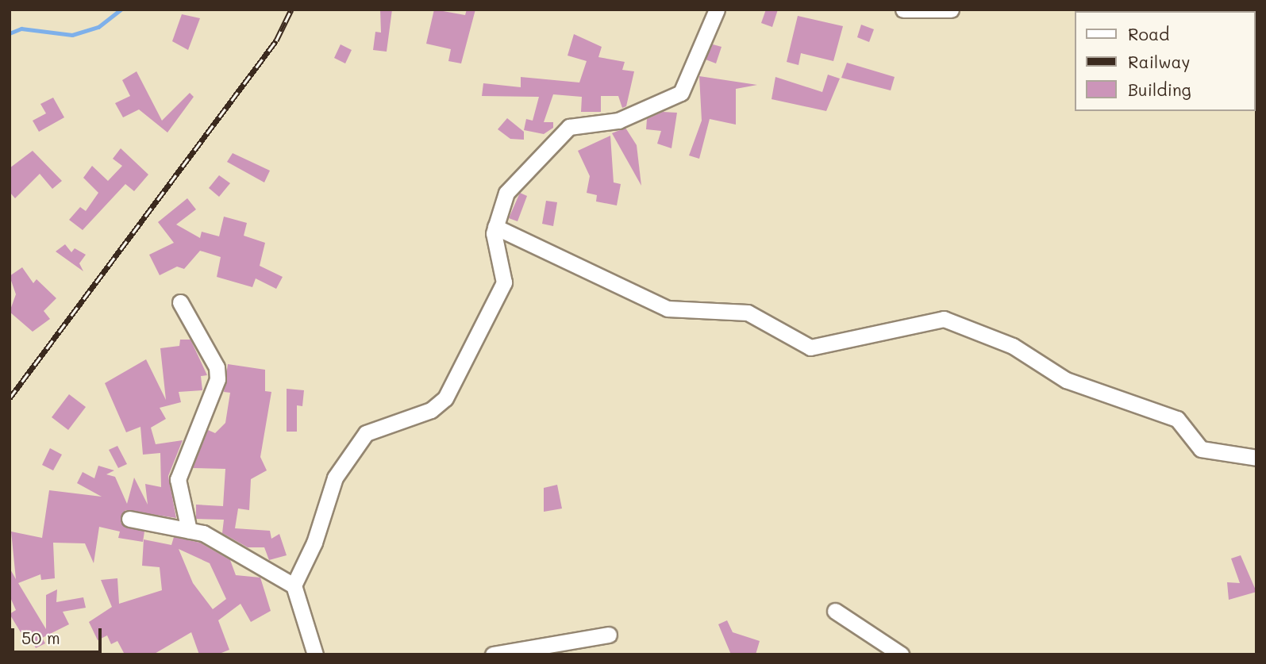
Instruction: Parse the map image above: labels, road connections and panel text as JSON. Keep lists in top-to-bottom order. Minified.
{"legend":["Road","Railway","Building"],"scale_bar":"50 m"}
